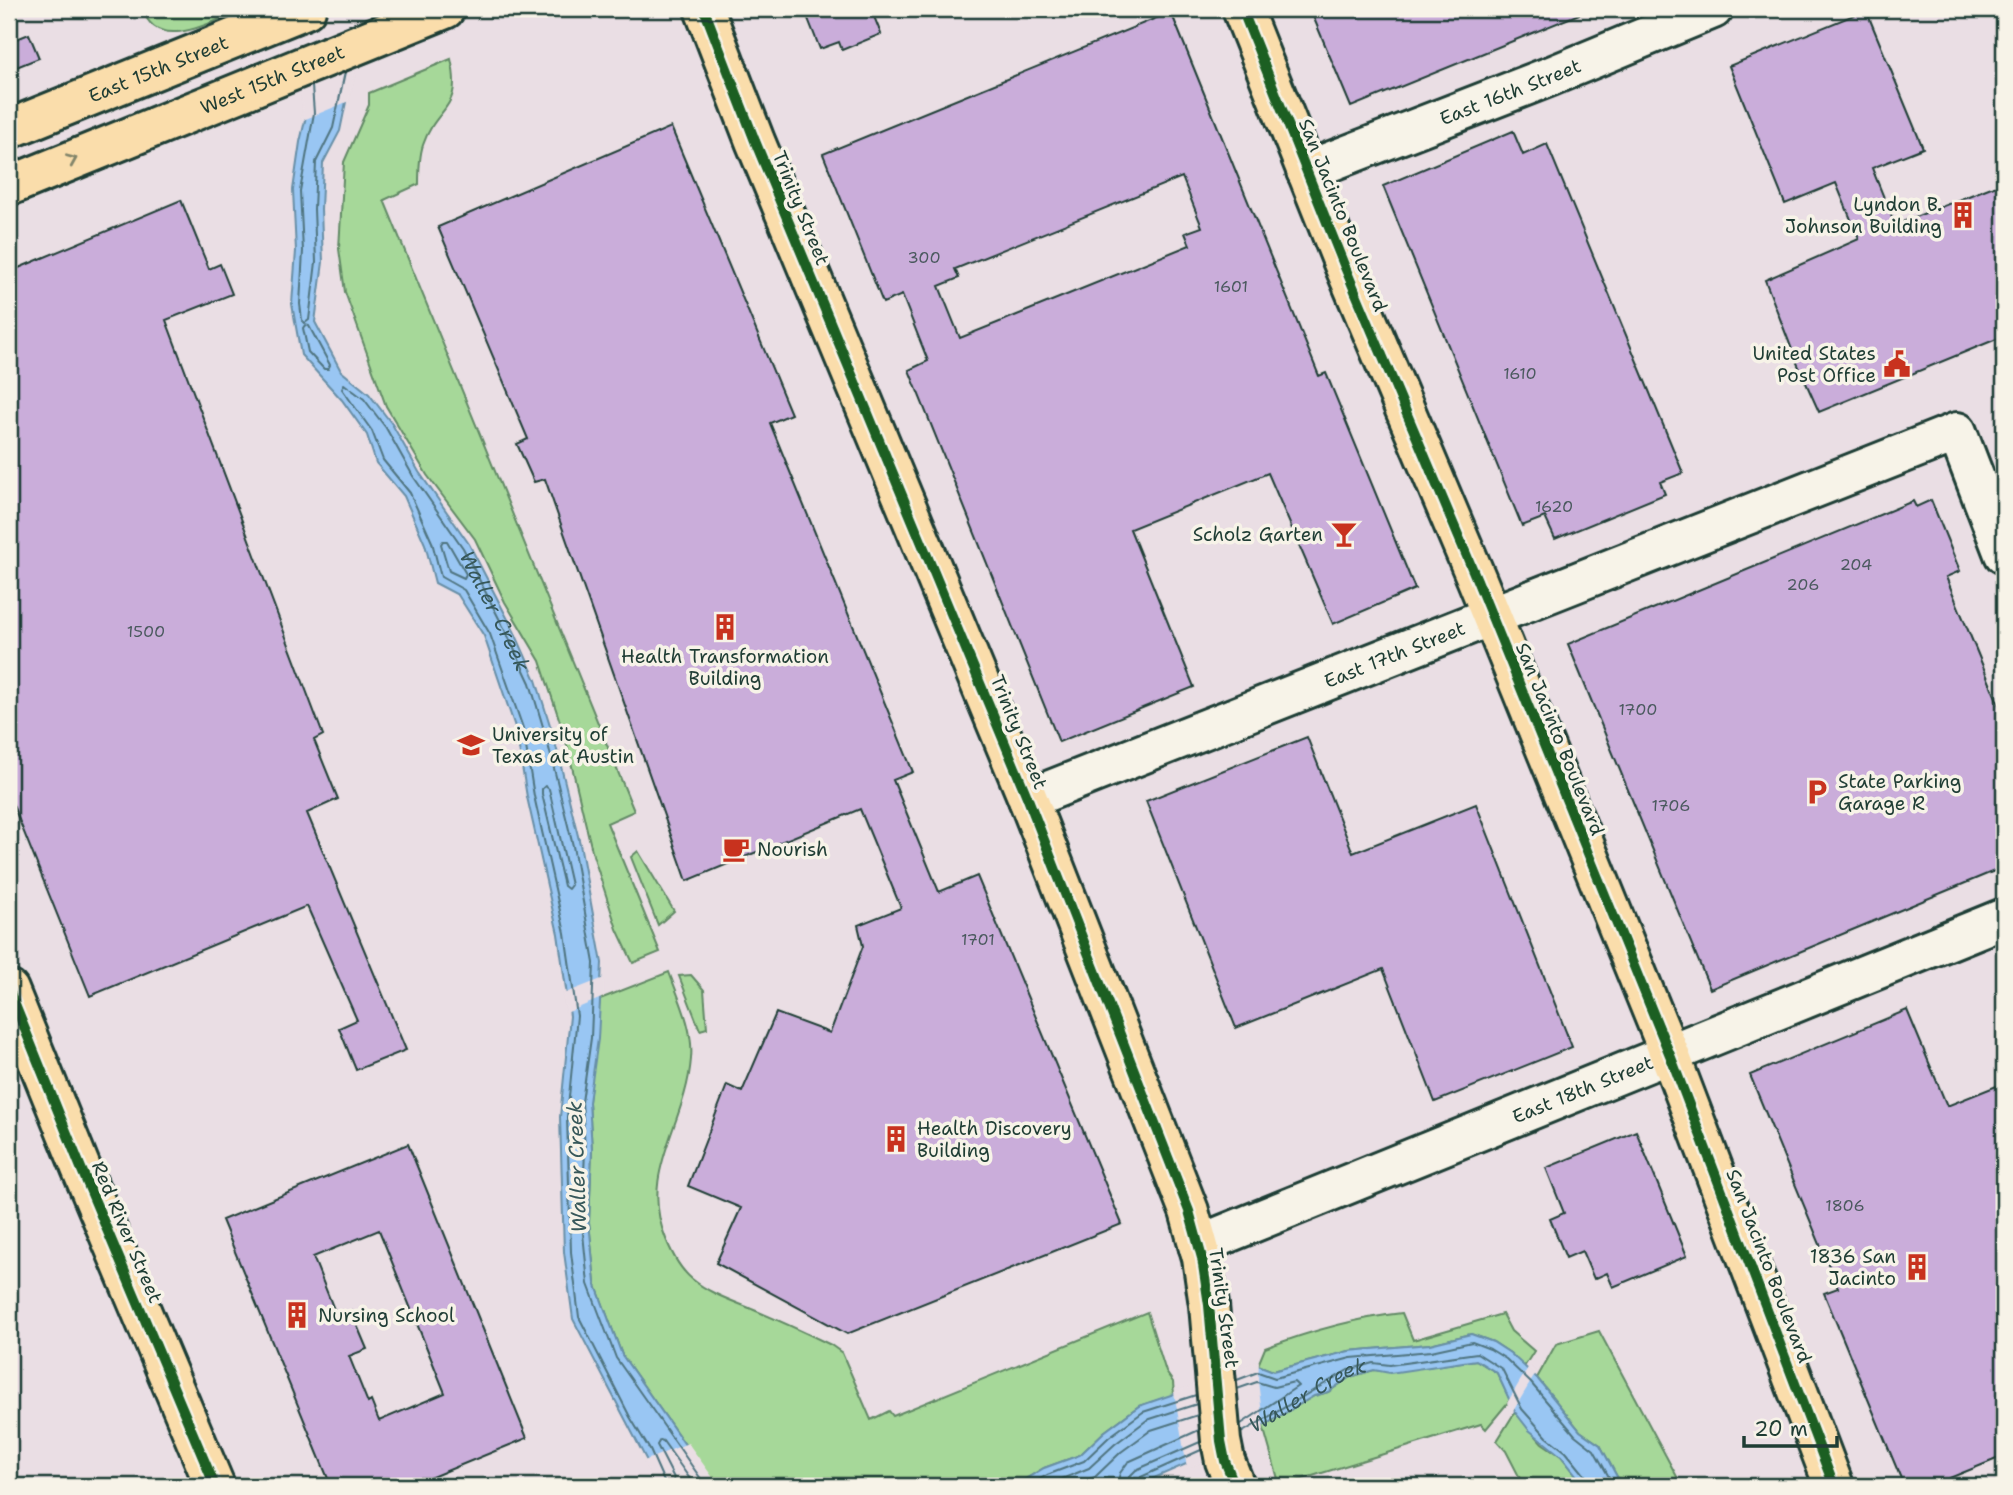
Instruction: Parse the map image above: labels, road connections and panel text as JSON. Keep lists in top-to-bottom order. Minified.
{"streets":{"main road":["East 15th Street","West 15th Street","Trinity Street","San Jacinto Boulevard","Red River Street"],"street":["East 16th Street","East 17th Street","East 18th Street"]},"crossings":[["East 16th Street","San Jacinto Boulevard"],["Trinity Street","East 17th Street"],["Trinity Street","East 18th Street"],["San Jacinto Boulevard","East 17th Street"],["San Jacinto Boulevard","East 18th Street"]],"one_way":["West 15th Street"],"water":["Waller Creek"],"places":{"building":["Lyndon B. Johnson Building","Health Transformation Building","Health Discovery Building","1836 San Jacinto","Nursing School"],"public building":["United States Post Office"],"bar":["Scholz Garten"],"school or university":["University of Texas at Austin"],"parking":["State Parking Garage R"],"cafe":["Nourish"]},"house_numbers":["300","1601","1610","1620","204","206","1500","1700","1706","1701","1806"],"scale_bar":"20 m"}
